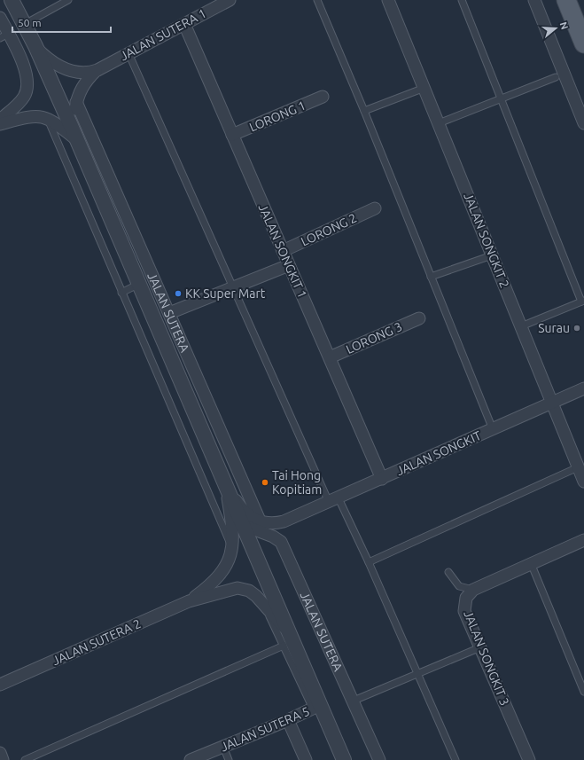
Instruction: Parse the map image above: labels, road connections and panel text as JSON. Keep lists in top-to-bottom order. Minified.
{"streets":{"street":["JALAN SUTERA 1","LORONG 1","LORONG 2","JALAN SONGKIT 2","JALAN SONGKIT 1","JALAN SUTERA","LORONG 3","JALAN SONGKIT","JALAN SUTERA 2","JALAN SONGKIT 3","JALAN SUTERA 5"]},"crossings":[["JALAN SUTERA 1","JALAN SONGKIT 1"],["JALAN SUTERA 1","JALAN SUTERA"],["LORONG 1","JALAN SONGKIT 1"],["LORONG 2","JALAN SONGKIT 1"],["JALAN SONGKIT 2","JALAN SONGKIT"],["JALAN SONGKIT 1","LORONG 3"],["JALAN SONGKIT 1","JALAN SONGKIT"],["JALAN SUTERA","JALAN SONGKIT"],["JALAN SUTERA","JALAN SUTERA 2"],["JALAN SUTERA","JALAN SUTERA 5"]],"places":["KK Super Mart","Surau","Tai Hong Kopitiam"],"scale_bar":"50 m","north":"right"}
